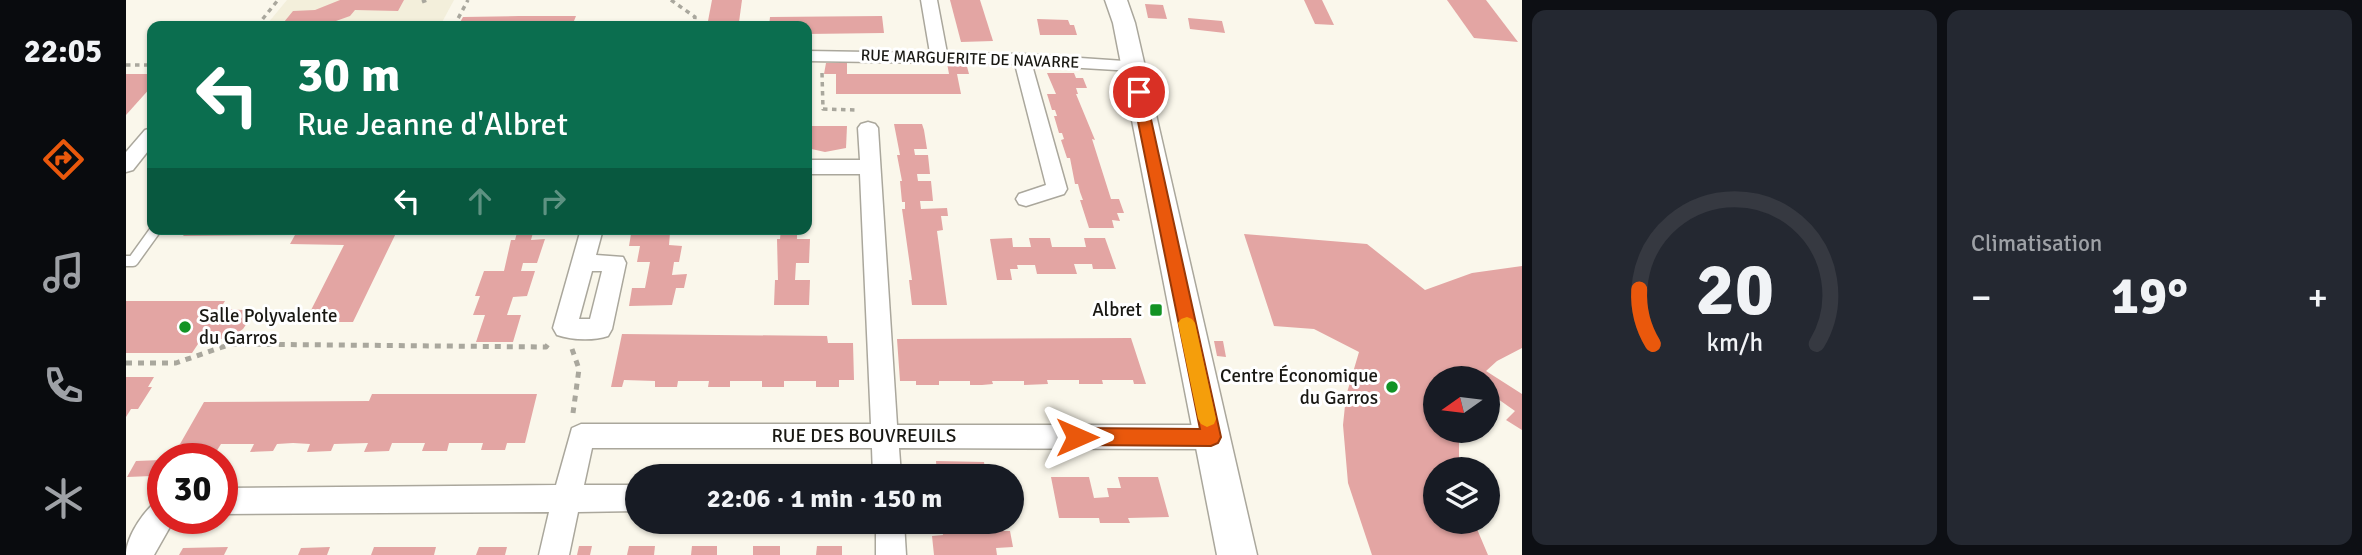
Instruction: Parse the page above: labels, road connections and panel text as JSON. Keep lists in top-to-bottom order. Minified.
{"streets":{"street":["RUE MARGUERITE DE NAVARRE","RUE DES BOUVREUILS"]},"places":{"transit":["Albret"],"other":["Salle Polyvalente du Garros","Centre Économique du Garros"]},"north":"left","page":{"tabs":"22:05","tile":"Climatisation","turn":["30 m","Rue Jeanne d'Albret"],"heat":["−","19°","+"],"limit":"30","trip":"22:06 · 1 min · 150 m","gauge":["20","km/h"]}}
